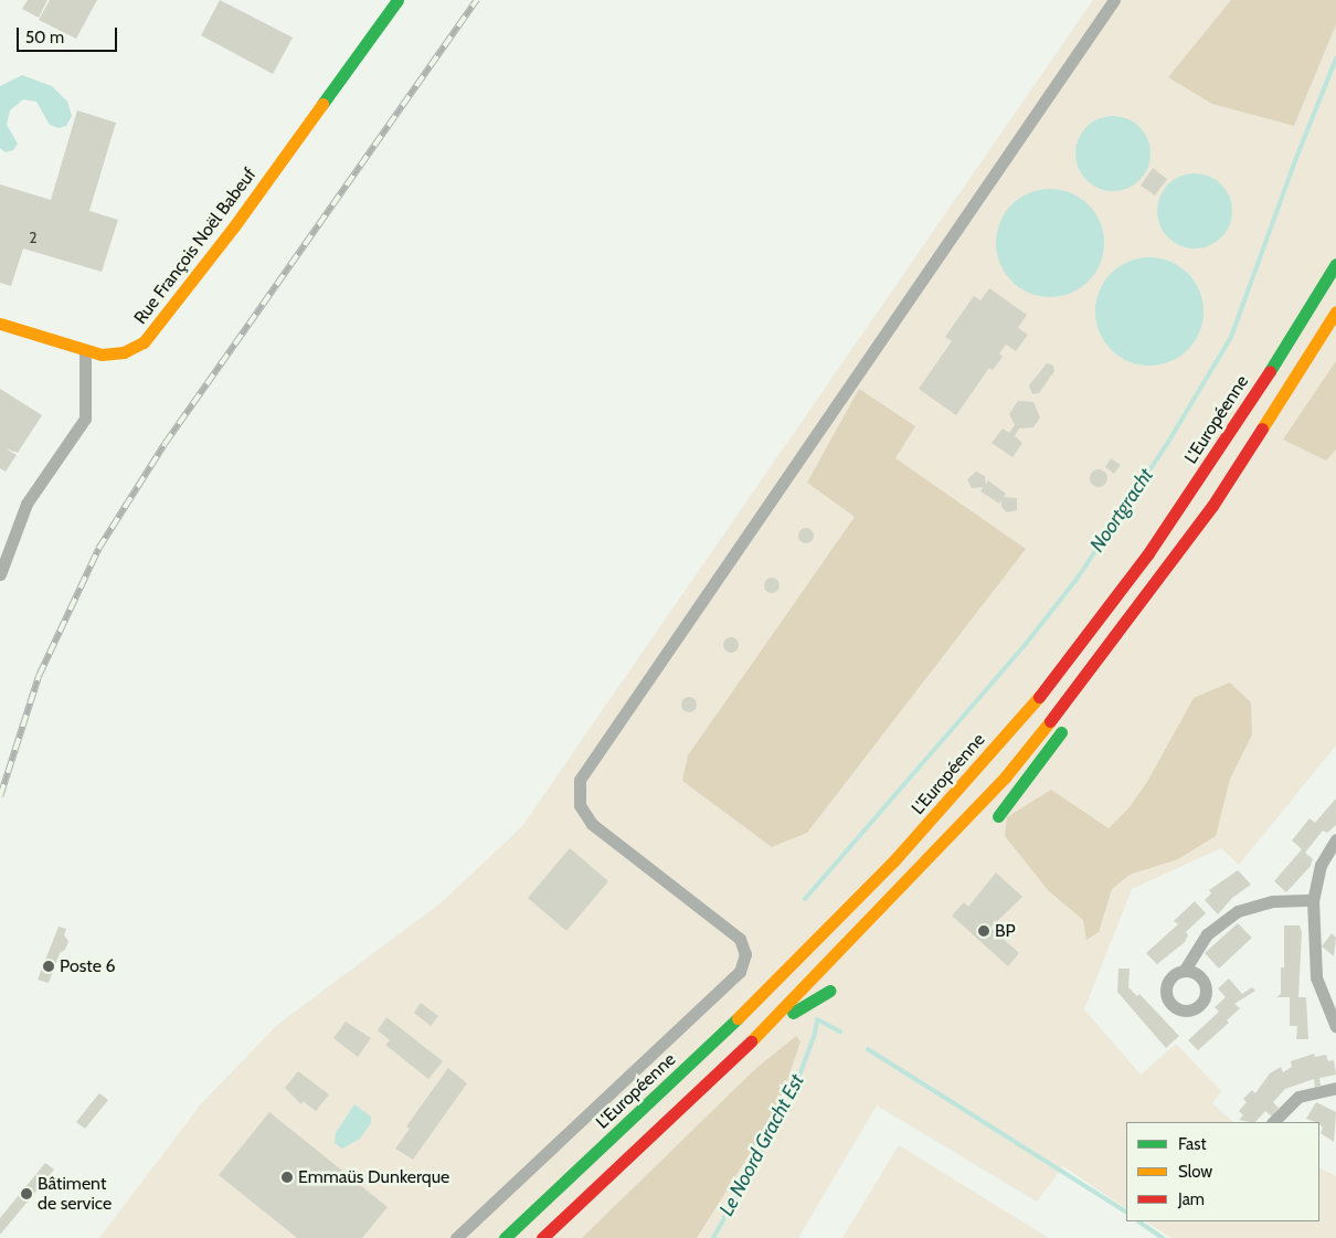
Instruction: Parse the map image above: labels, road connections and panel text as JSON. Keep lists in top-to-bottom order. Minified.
{"streets":{"main road":["Rue François Noël Babeuf","L'Européenne"]},"water":["Noortgracht","Le Noord Gracht Est"],"places":["BP","Poste 6","Emmaüs Dunkerque","Bâtiment de service"],"house_numbers":["2"],"legend":["Fast","Slow","Jam"],"scale_bar":"50 m"}
